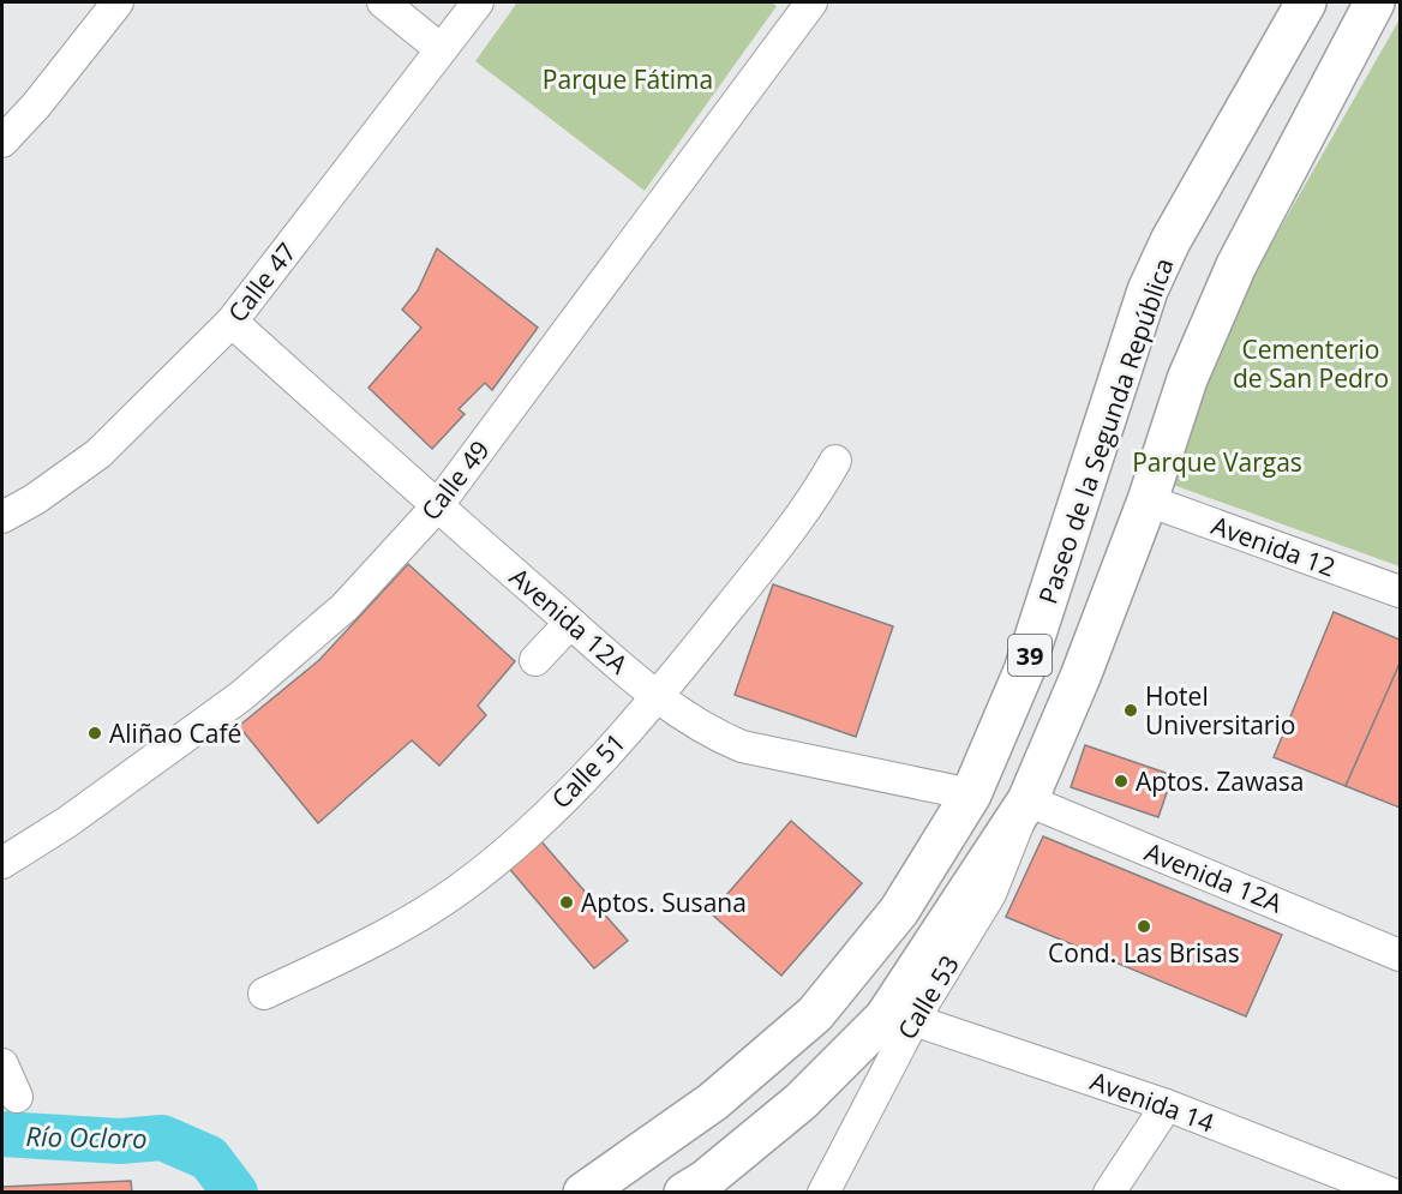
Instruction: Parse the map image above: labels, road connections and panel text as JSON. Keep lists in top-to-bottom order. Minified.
{"streets":{"highway":["Paseo de la Segunda República","39"],"street":["Calle 47","Calle 49","Avenida 12","Avenida 12A","Calle 51","Calle 53","Avenida 14"]},"crossings":[["Calle 47","Avenida 12A"],["Paseo de la Segunda República","Avenida 12A"],["Calle 49","Avenida 12A"],["Avenida 12","39"],["Avenida 12A","39"],["Avenida 12A","Calle 51"],["Avenida 12A","Calle 53"],["39","Calle 53"],["Calle 53","Avenida 14"]],"water":["Río Ocloro"],"parks":["Parque Fátima","Cementerio de San Pedro","Parque Vargas"],"places":["Hotel Universitario","Aliñao Café","Aptos. Zawasa","Aptos. Susana","Cond. Las Brisas"]}
